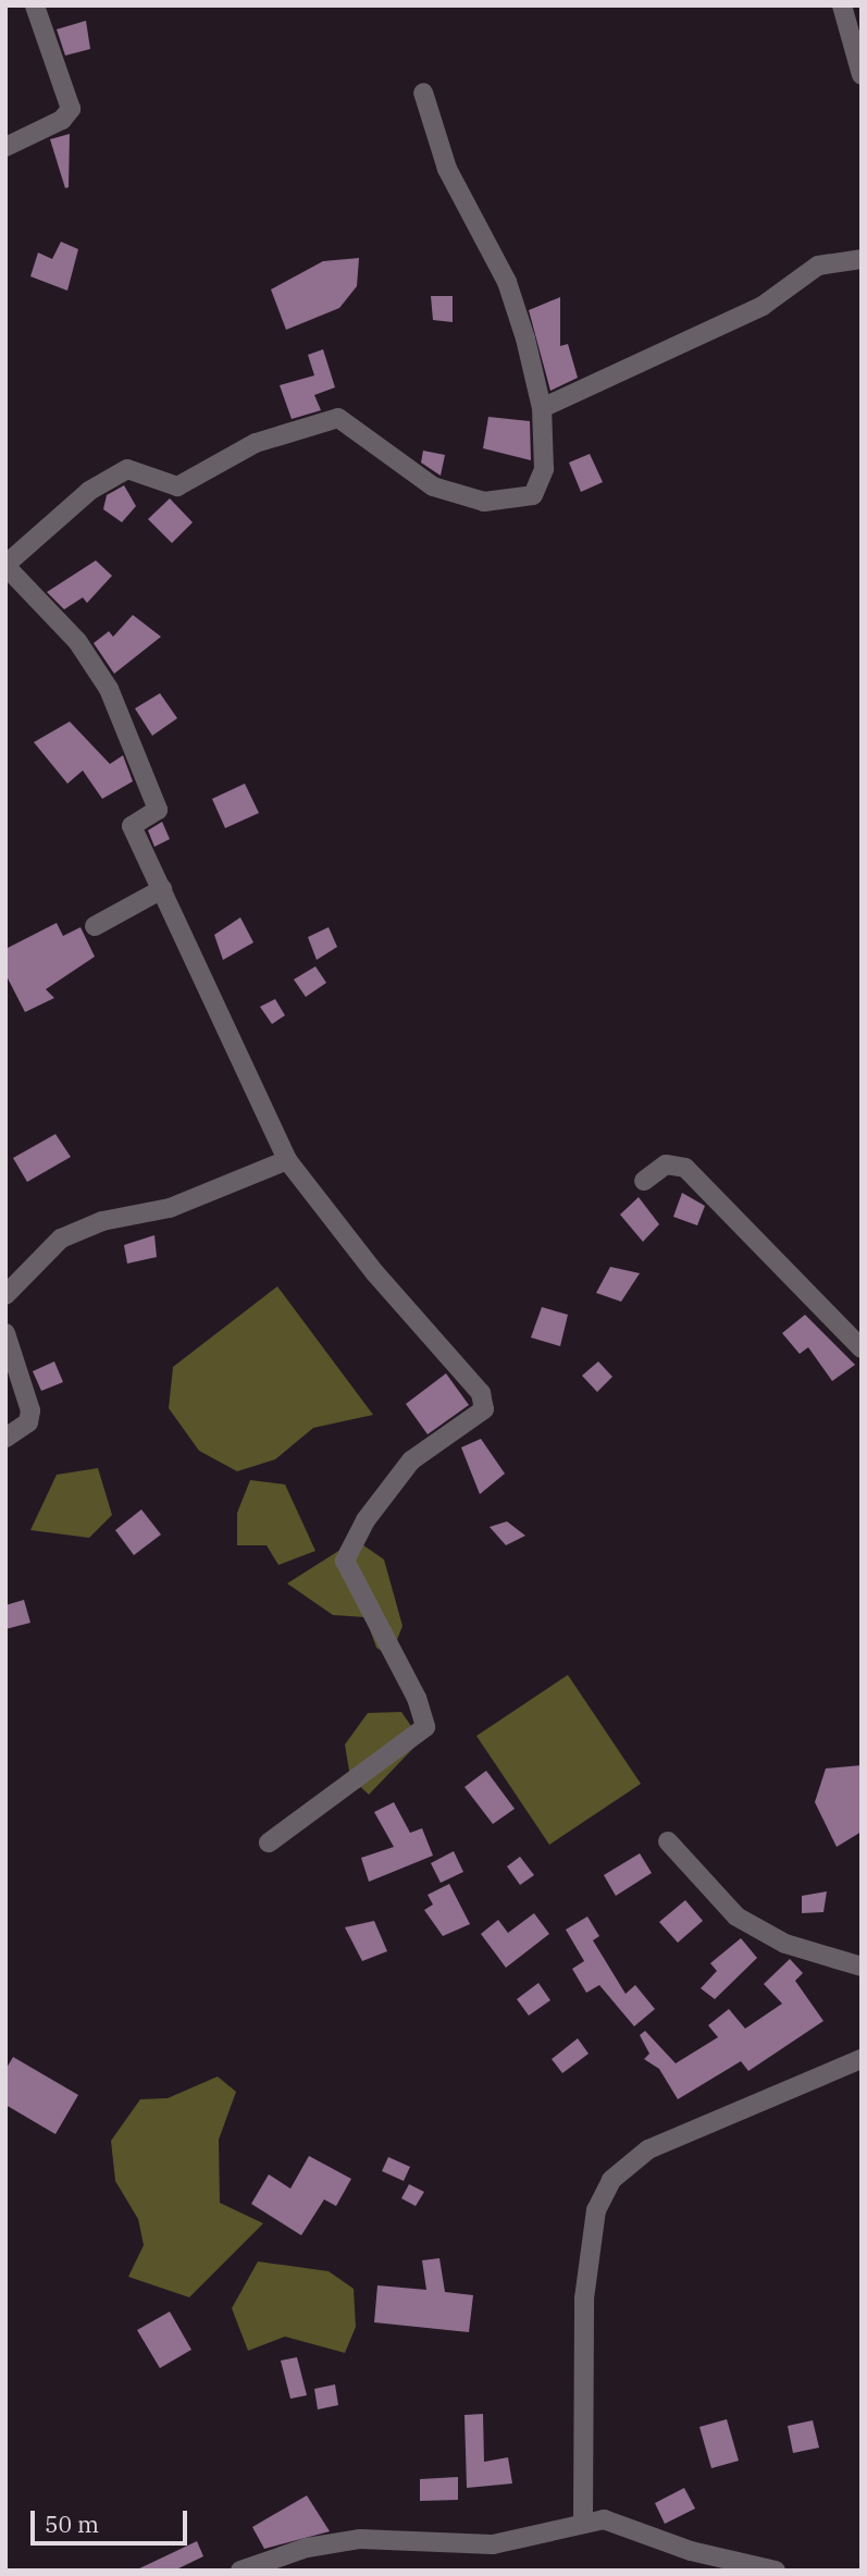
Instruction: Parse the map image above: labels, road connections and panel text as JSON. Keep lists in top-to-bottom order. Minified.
{"scale_bar":"50 m"}
